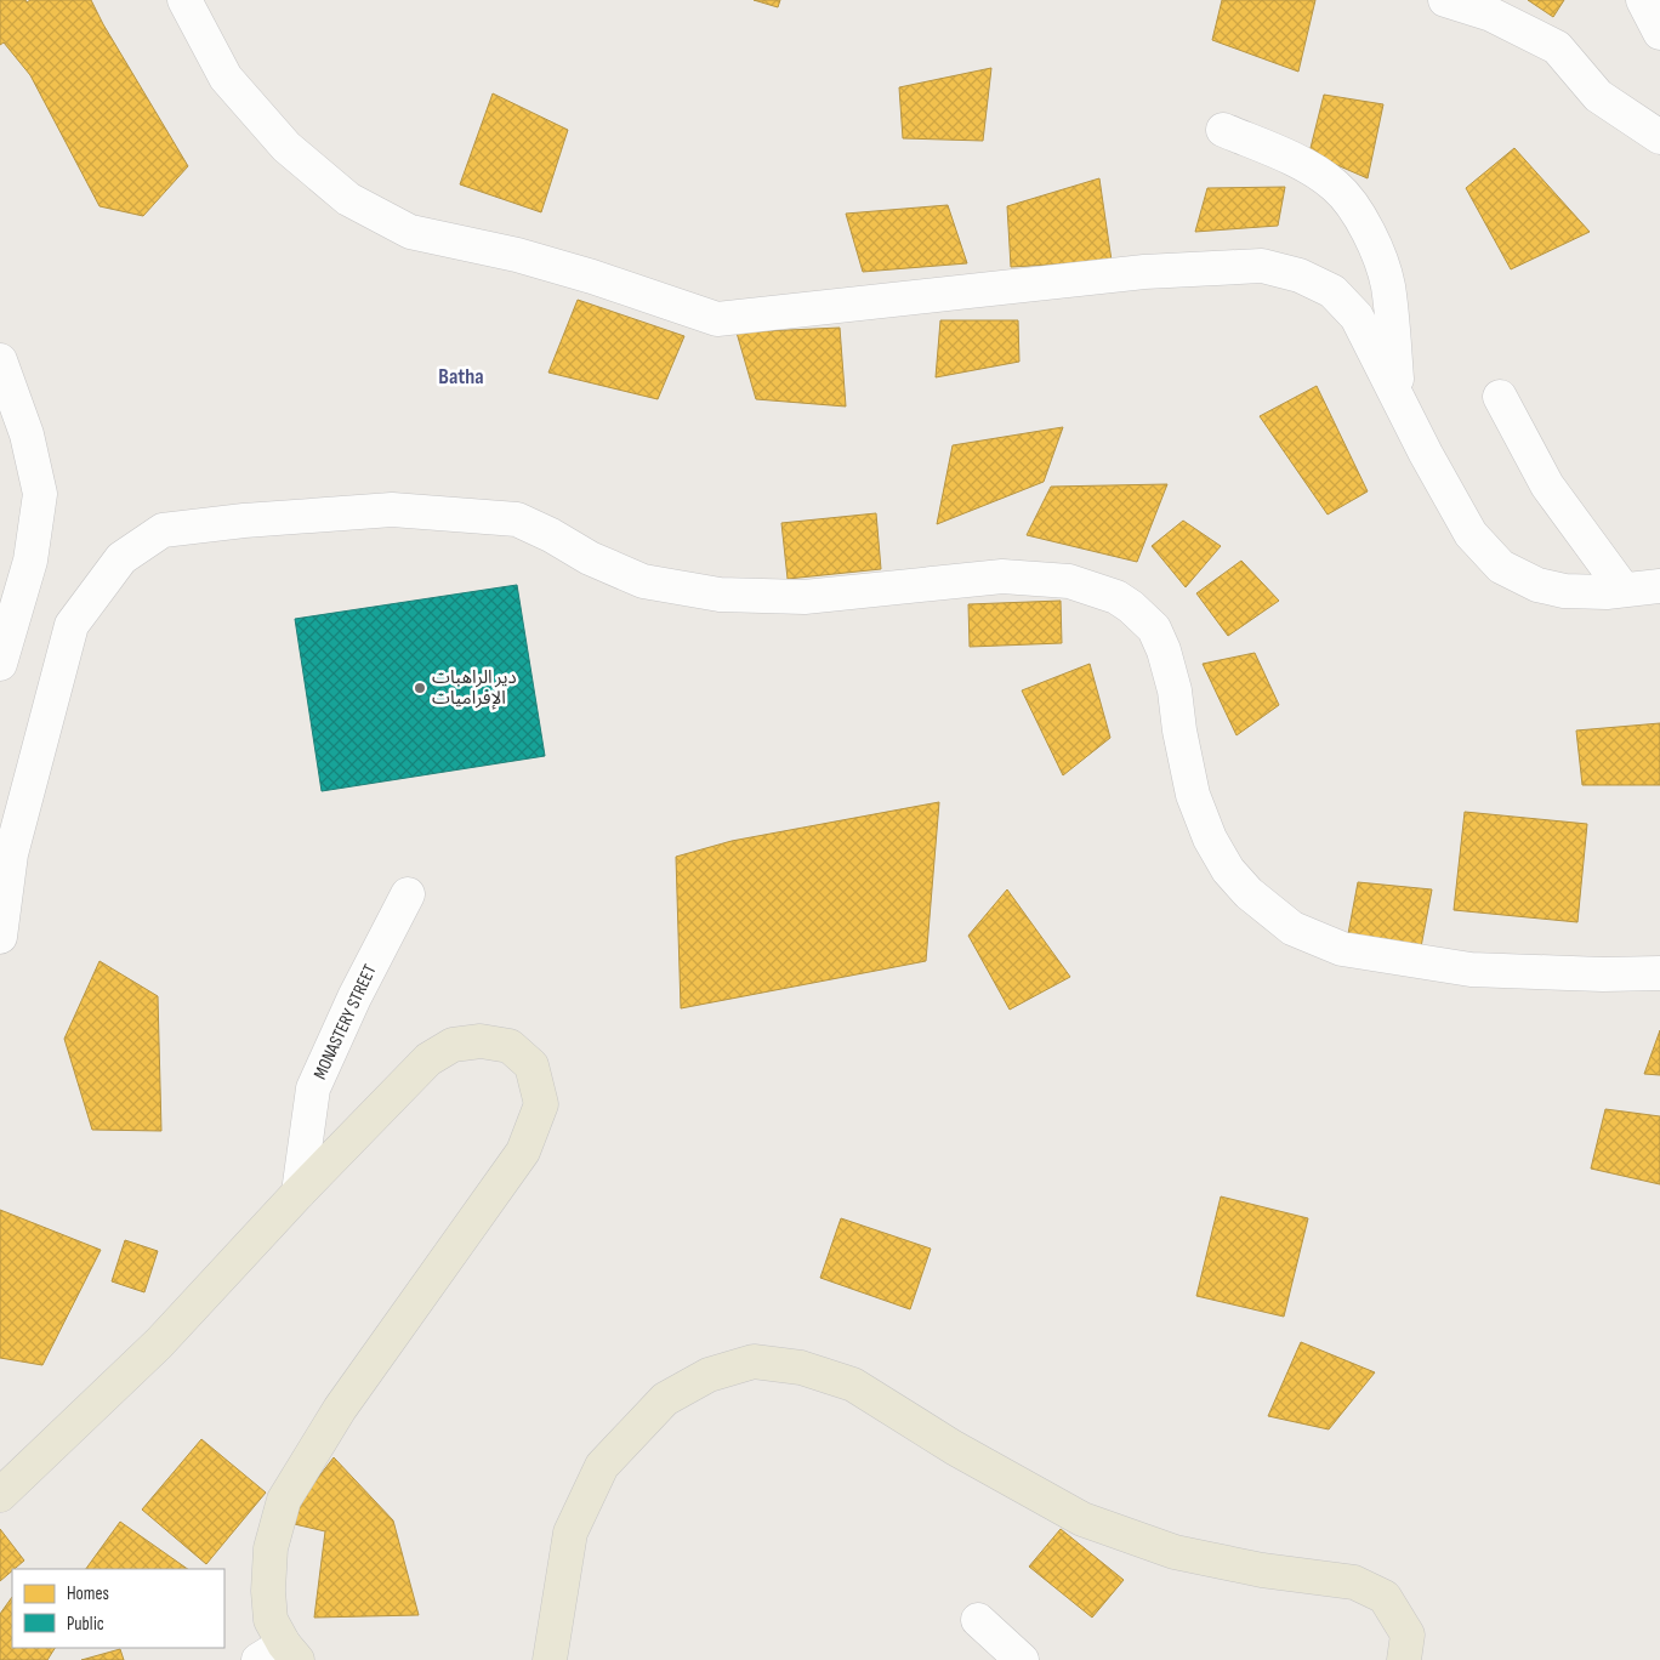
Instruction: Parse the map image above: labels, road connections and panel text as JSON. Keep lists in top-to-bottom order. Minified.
{"streets":{"street":["MONASTERY STREET"]},"districts":["Batha"],"places":["دير الراهبات الإفراميات"],"legend":["Homes","Public"]}
